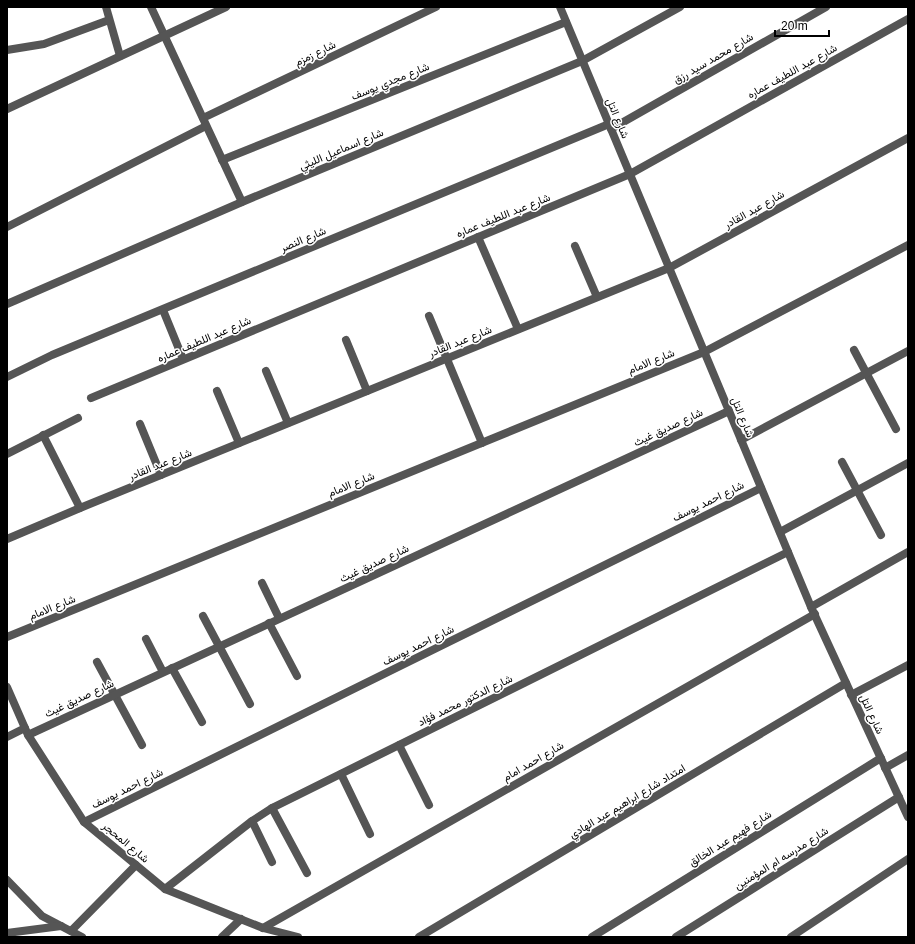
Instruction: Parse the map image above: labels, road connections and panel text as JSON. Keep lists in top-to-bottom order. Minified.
{"streets":{"street":["شارع زمزم","شارع محمد سيد رزق","شارع عبد اللطيف عماره","شارع مجدي يوسف","شارع التل","شارع اسماعيل الليثي","شارع عبد القادر","شارع النصر","شارع الامام","شارع صديق غيث","شارع احمد يوسف","شارع الدكتور محمد فؤاد","شارع احمد امام","امتداد شارع ابراهيم عبد الهادي","شارع فهيم عبد الخالق","شارع المحجر","شارع مدرسه ام المؤمنين"]},"crossings":[["شارع محمد سيد رزق","شارع التل"],["شارع محمد سيد رزق","شارع النصر"],["شارع عبد اللطيف عماره","شارع التل"],["شارع مجدي يوسف","شارع التل"],["شارع التل","شارع اسماعيل الليثي"],["شارع التل","شارع عبد القادر"],["شارع التل","شارع النصر"],["شارع التل","شارع الامام"],["شارع التل","شارع صديق غيث"],["شارع التل","شارع احمد يوسف"],["شارع التل","شارع الدكتور محمد فؤاد"],["شارع التل","شارع احمد امام"],["شارع التل","امتداد شارع ابراهيم عبد الهادي"],["شارع التل","شارع فهيم عبد الخالق"],["شارع التل","شارع مدرسه ام المؤمنين"],["شارع صديق غيث","شارع المحجر"],["شارع احمد يوسف","شارع المحجر"],["شارع الدكتور محمد فؤاد","شارع المحجر"],["شارع احمد امام","شارع المحجر"]],"scale_bar":"20 m"}
